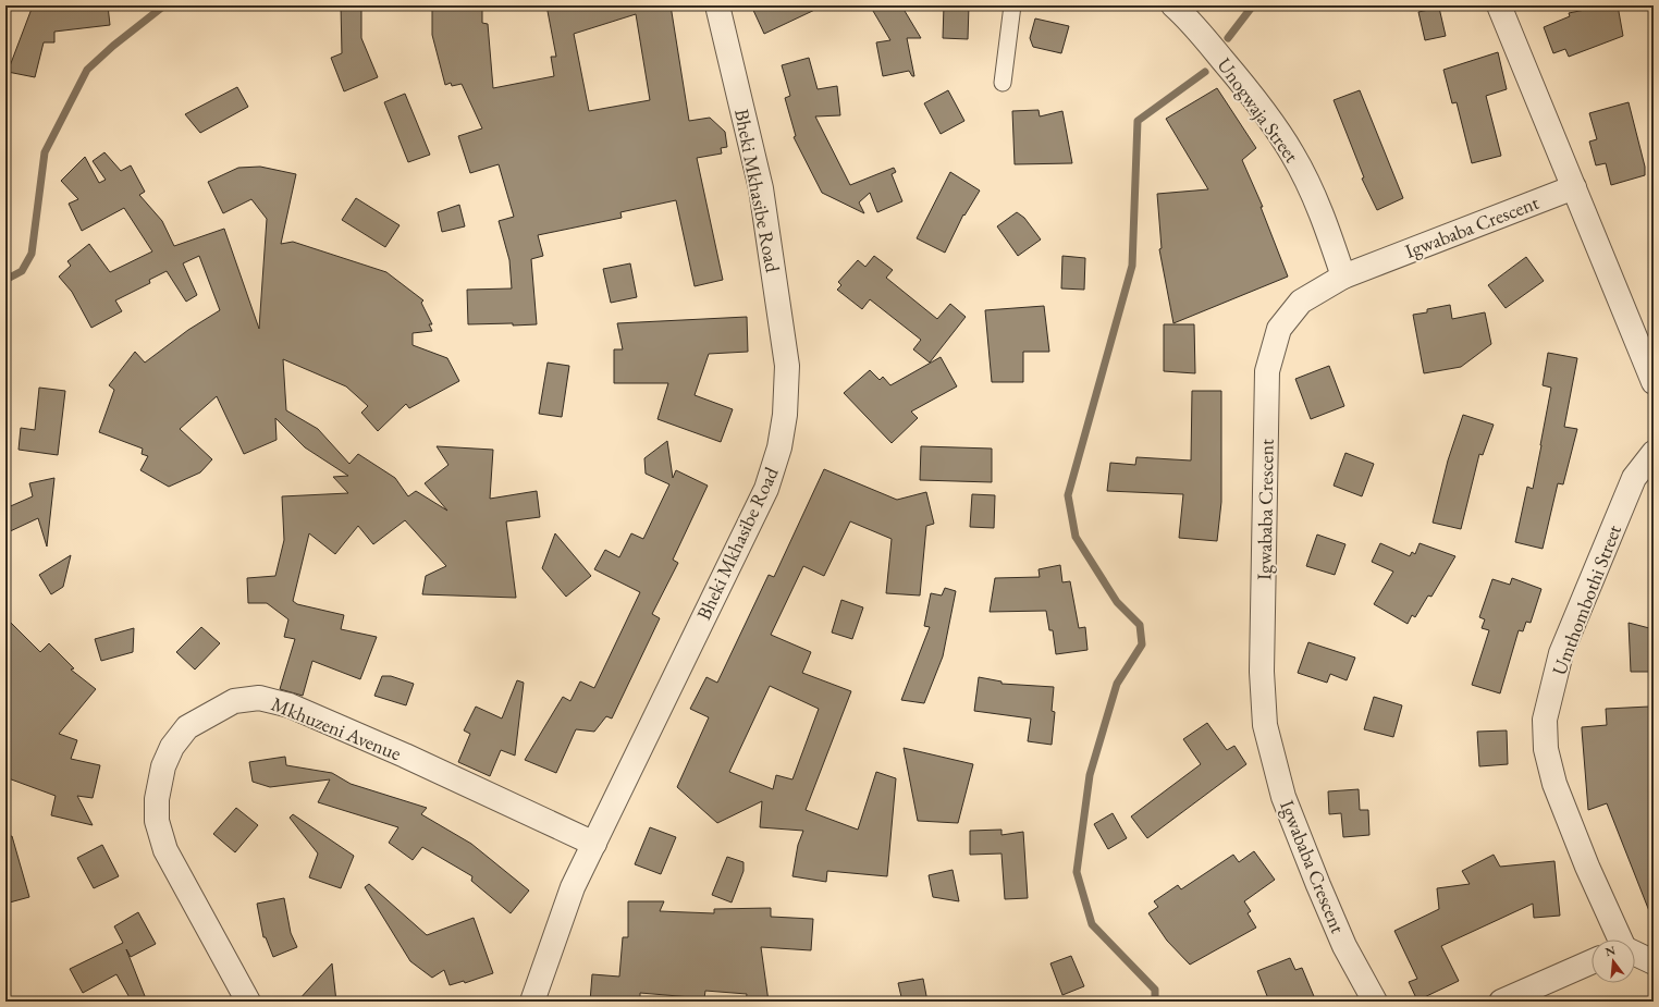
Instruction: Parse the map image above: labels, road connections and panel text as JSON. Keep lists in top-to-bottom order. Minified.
{"streets":{"street":["Unogwaja Street","Bheki Mkhasibe Road","Igwababa Crescent","Umthombothi Street","Mkhuzeni Avenue"]},"crossings":[["Unogwaja Street","Igwababa Crescent"],["Bheki Mkhasibe Road","Mkhuzeni Avenue"]],"north":"top"}
